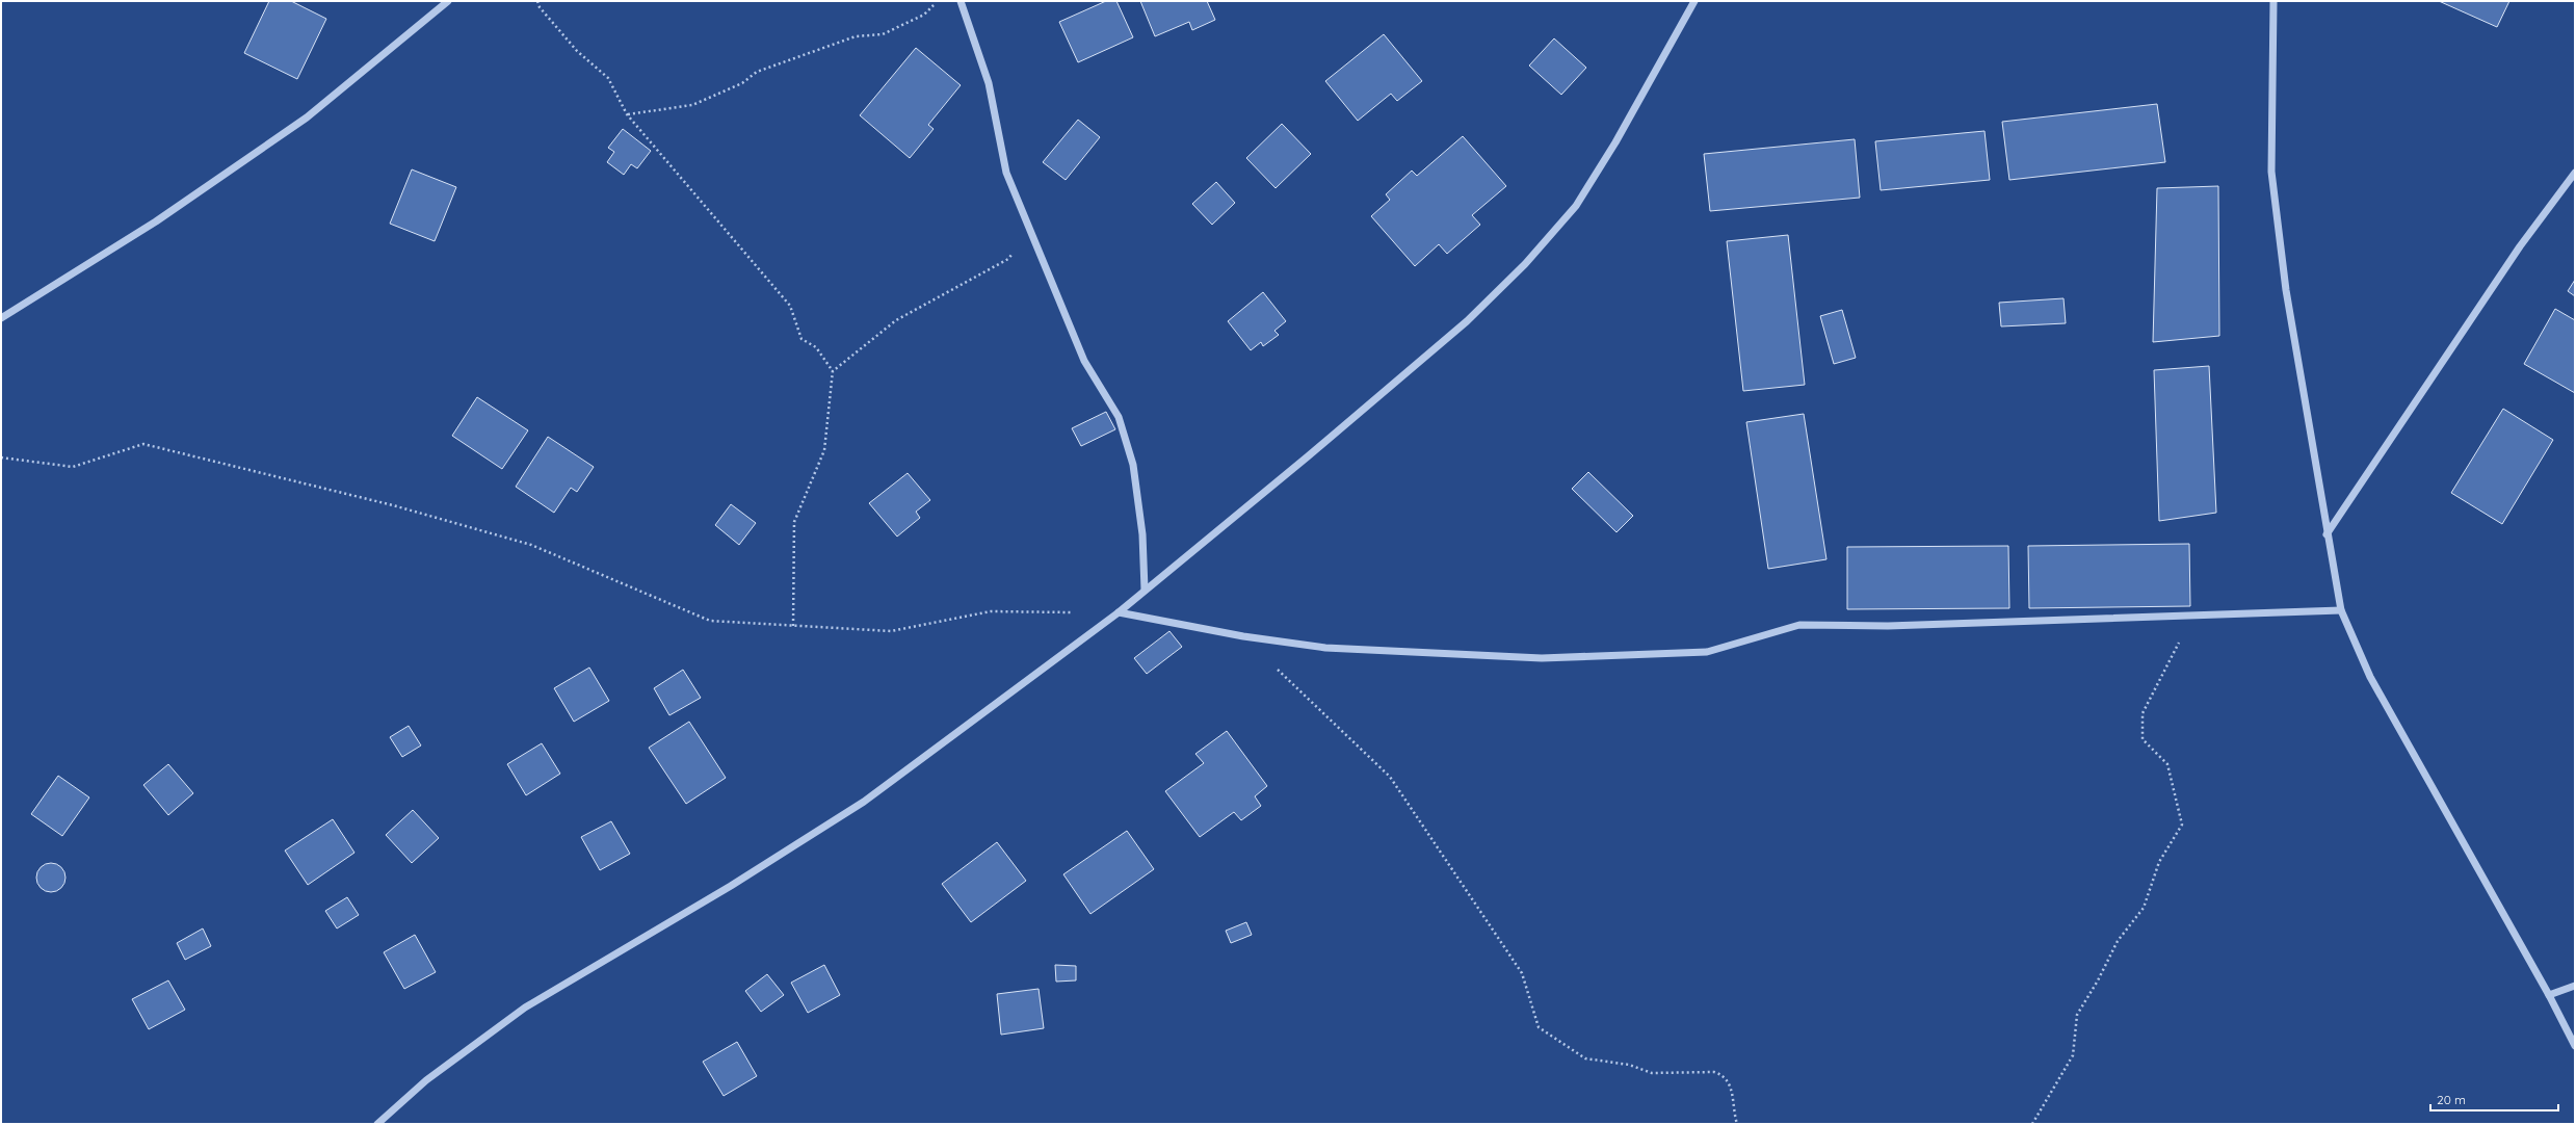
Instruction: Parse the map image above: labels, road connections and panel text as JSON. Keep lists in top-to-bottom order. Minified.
{"scale_bar":"20 m"}
